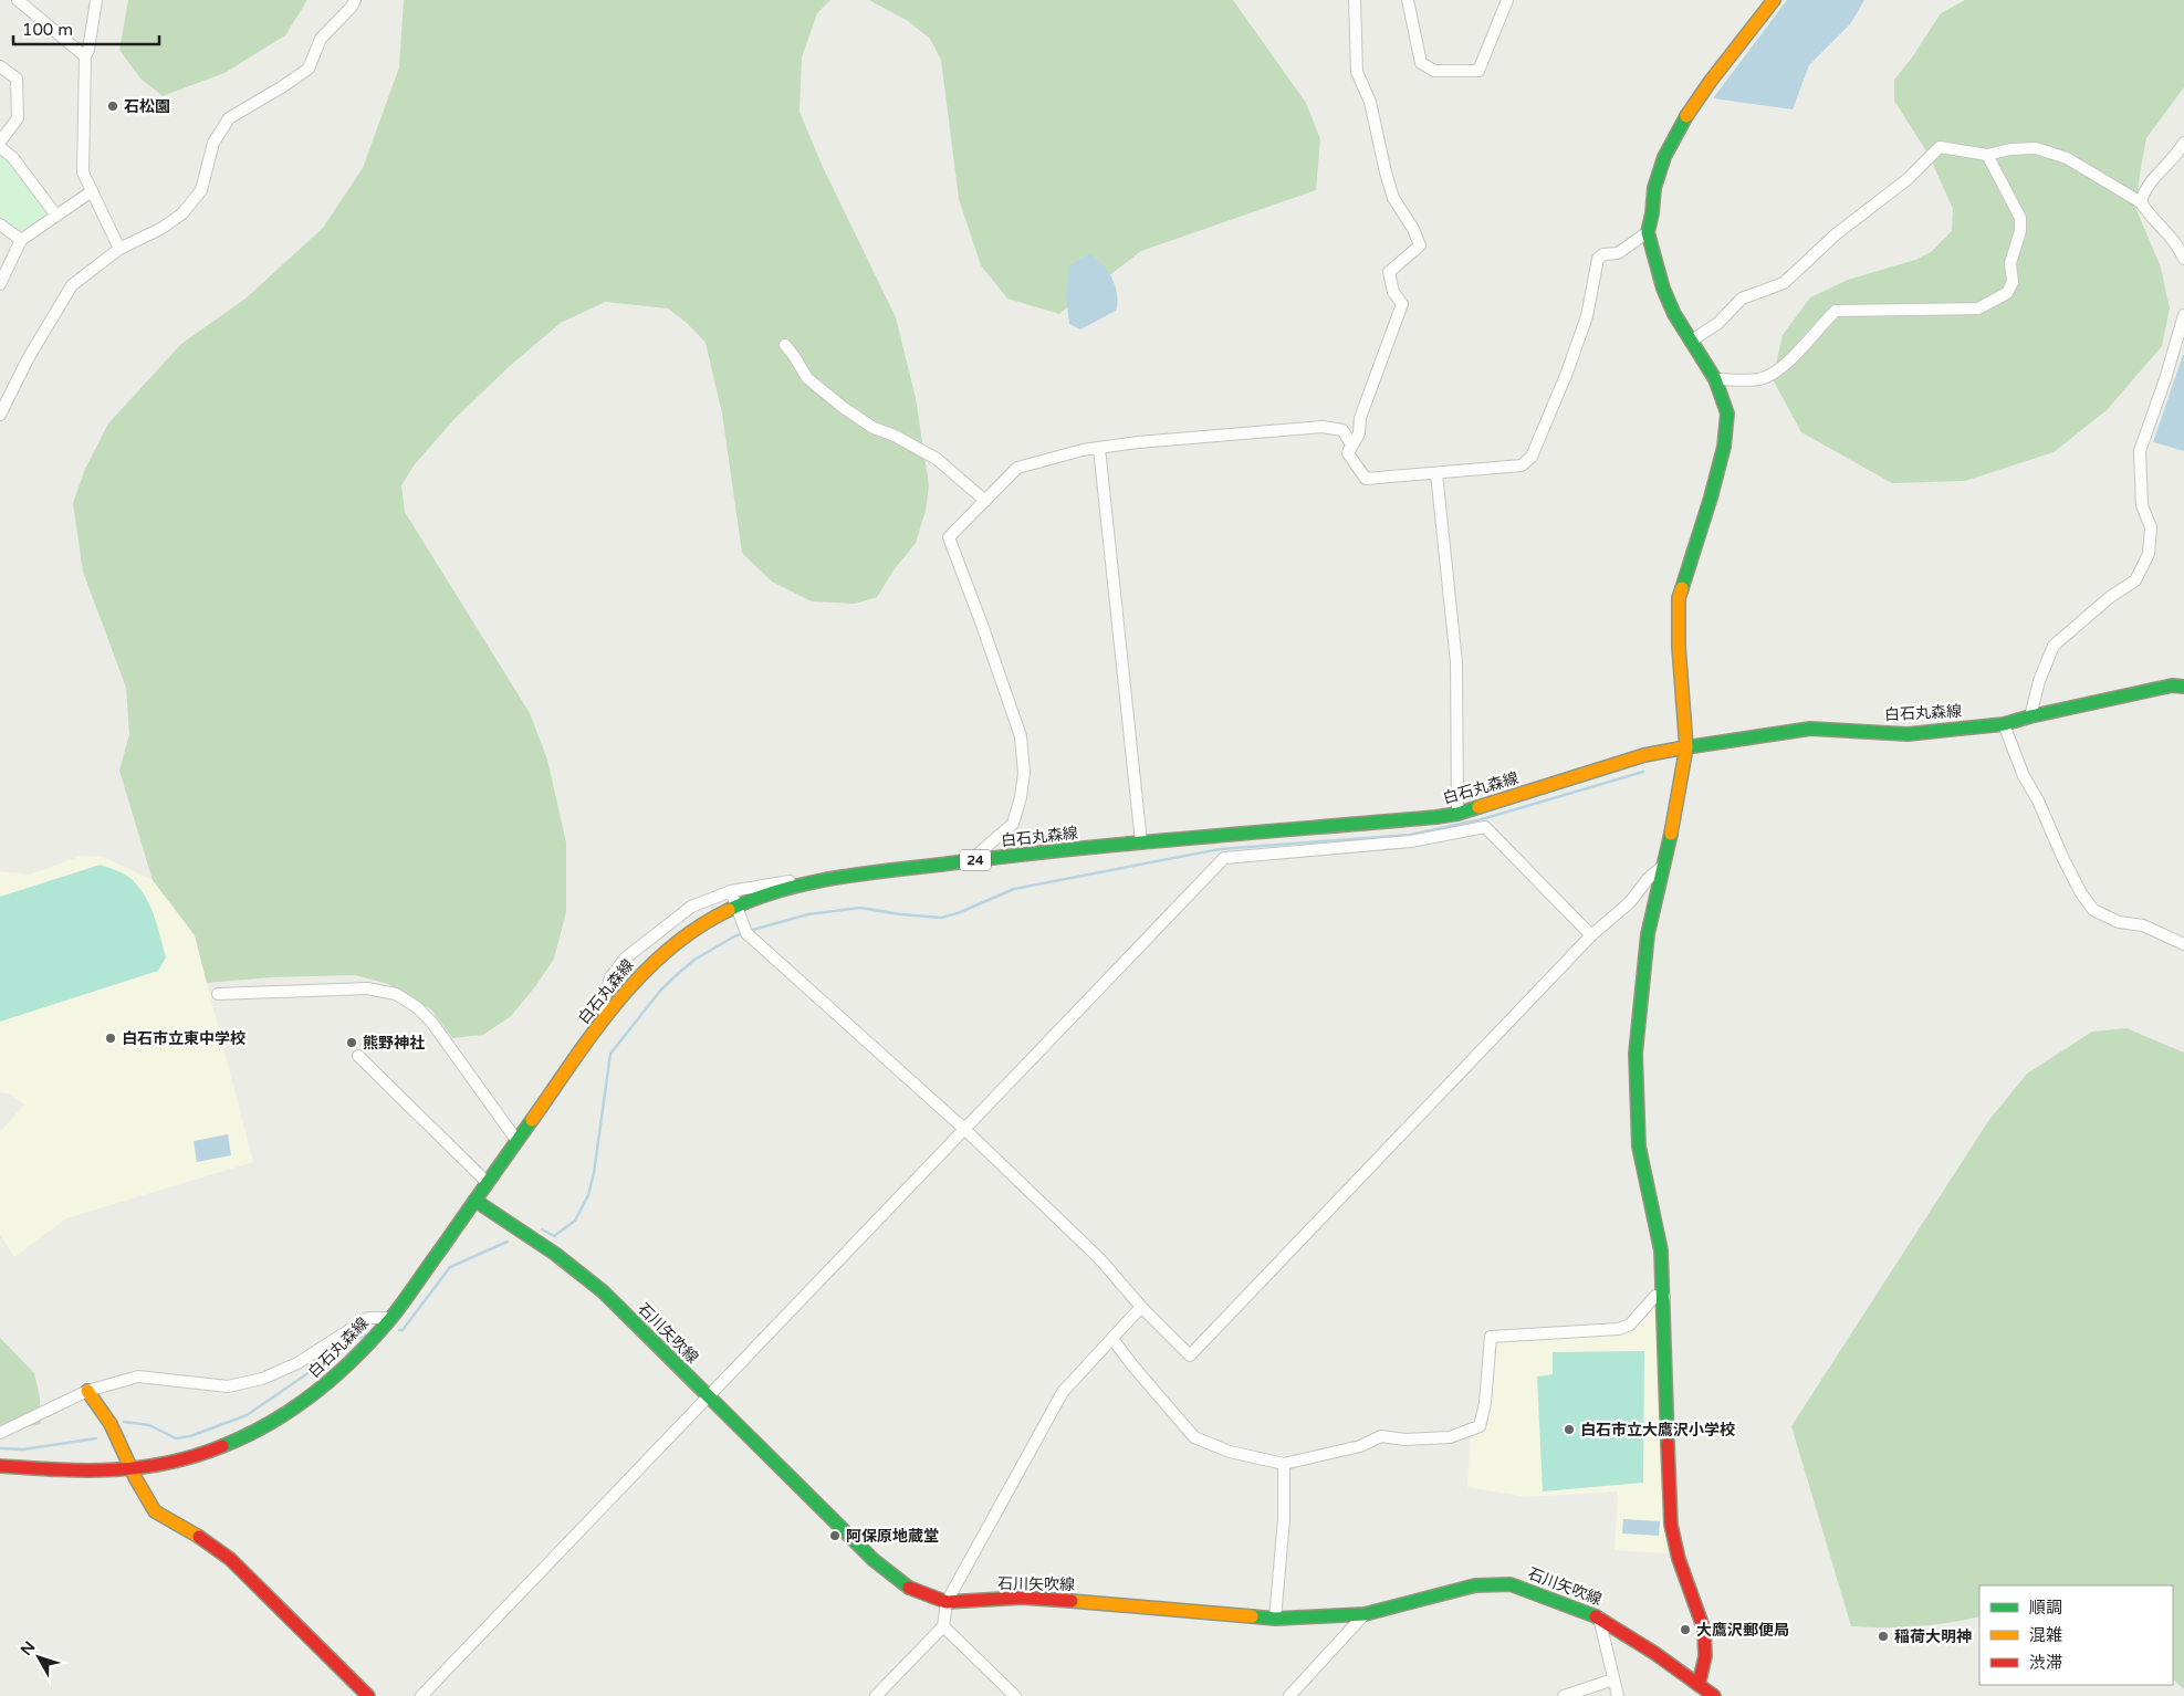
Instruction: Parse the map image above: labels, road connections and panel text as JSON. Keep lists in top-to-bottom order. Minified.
{"streets":{"main road":["白石丸森線","24","石川矢吹線"]},"crossings":[["白石丸森線","石川矢吹線"]],"places":["石松園","白石市立東中学校","熊野神社","白石市立大鷹沢小学校","阿保原地蔵堂","大鷹沢郵便局","稲荷大明神"],"legend":["順調","混雑","渋滞"],"scale_bar":"100 m","north":"top left"}
